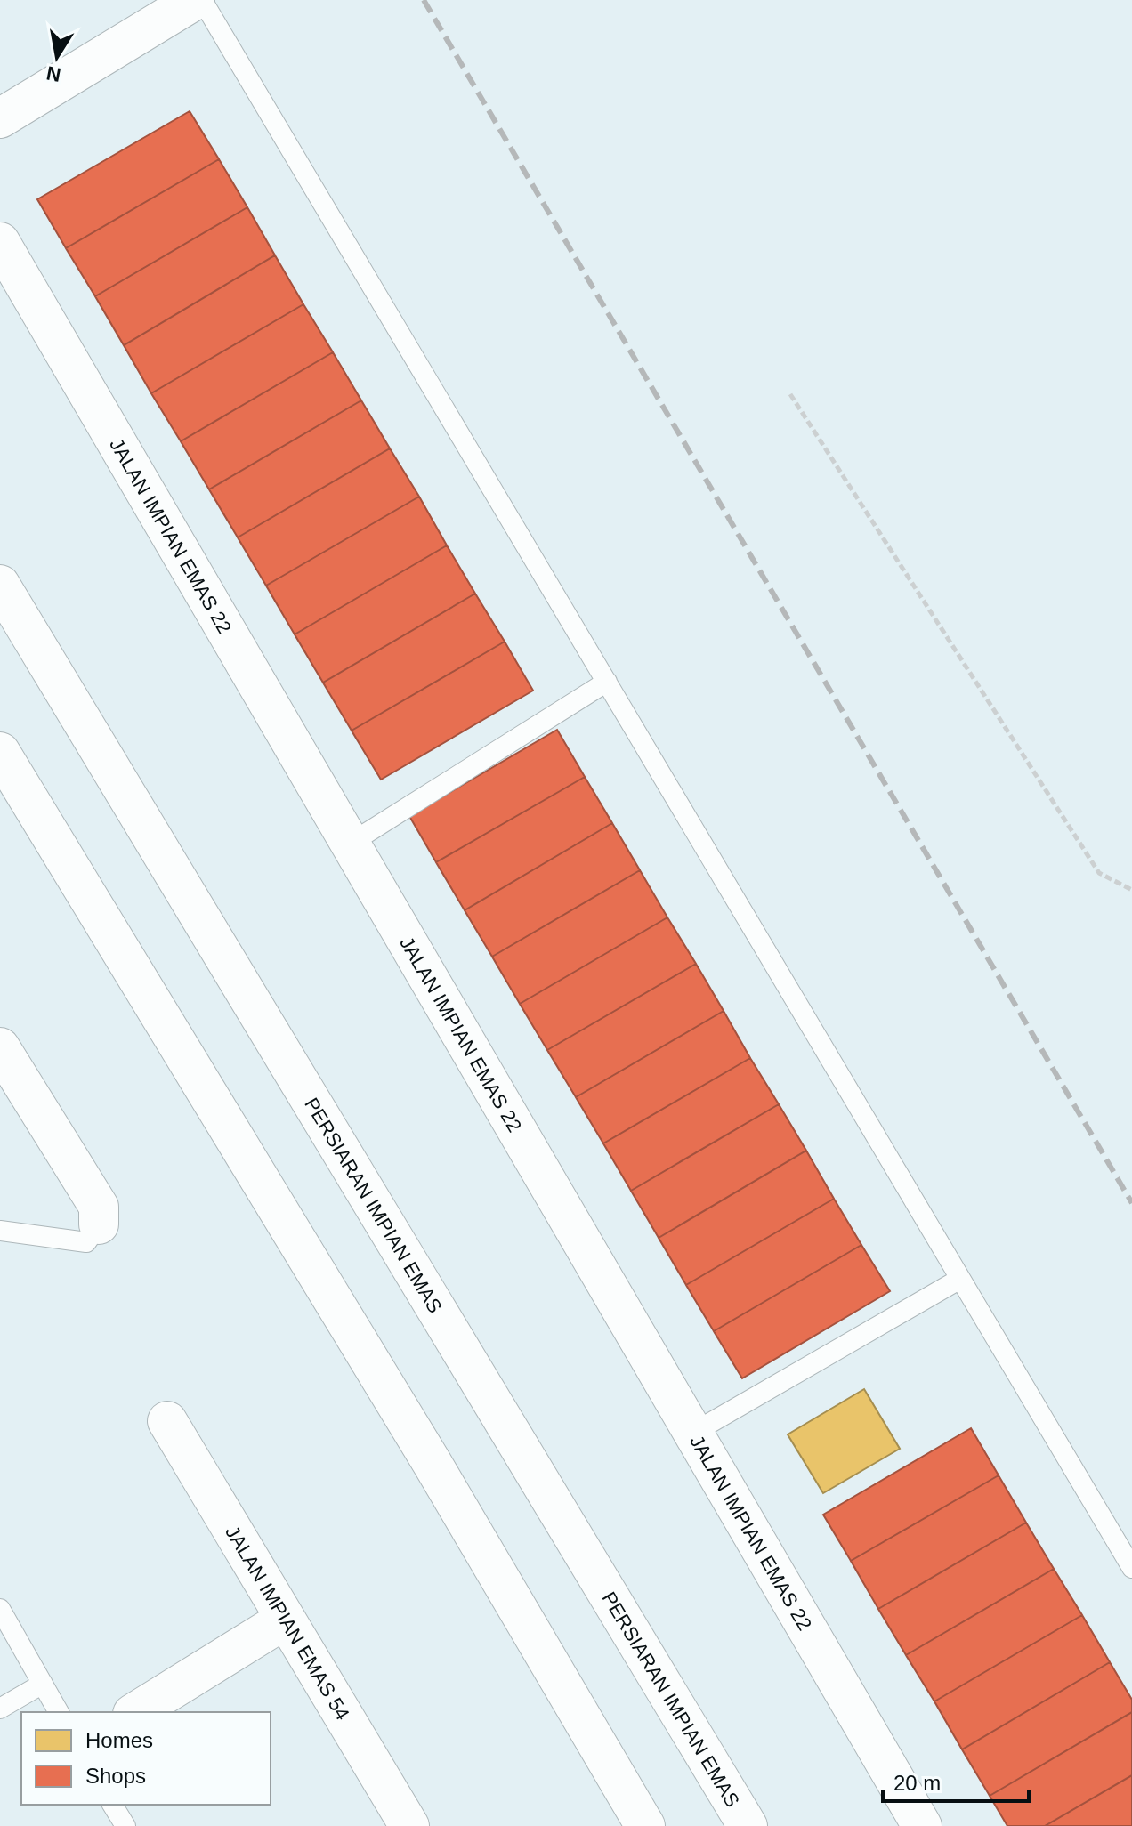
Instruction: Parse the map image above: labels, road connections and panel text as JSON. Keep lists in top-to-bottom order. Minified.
{"streets":{"street":["JALAN IMPIAN EMAS 22","PERSIARAN IMPIAN EMAS","JALAN IMPIAN EMAS 54"]},"legend":["Homes","Shops"],"scale_bar":"20 m","north":"bottom"}
